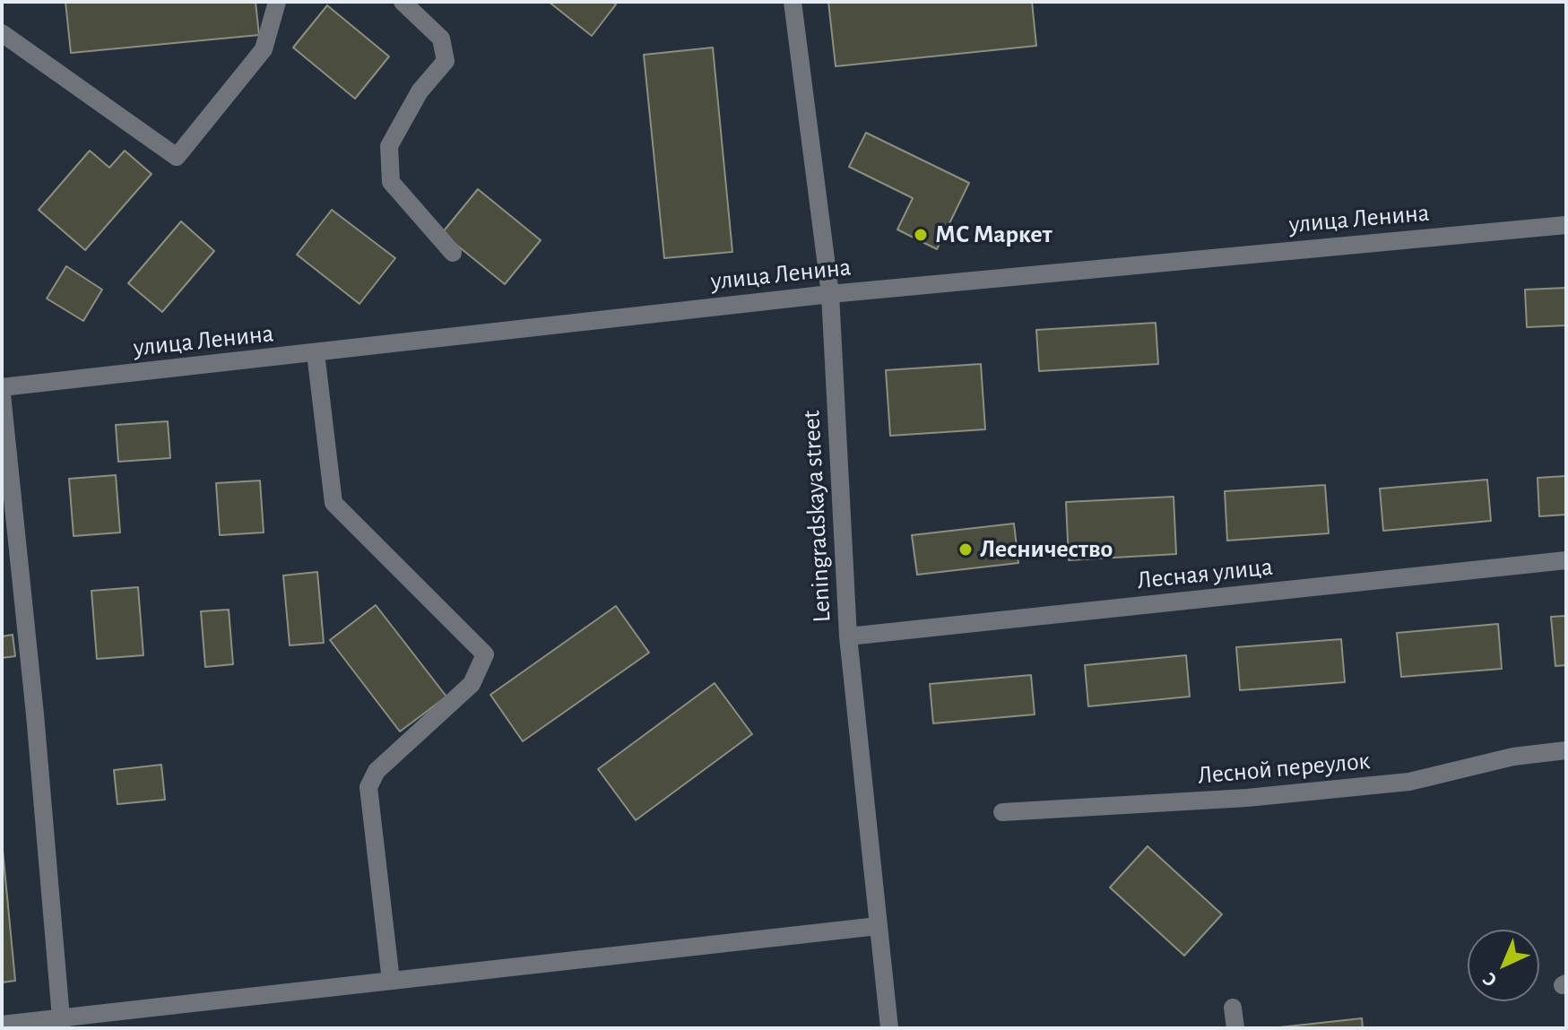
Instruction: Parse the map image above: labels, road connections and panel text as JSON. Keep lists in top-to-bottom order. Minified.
{"streets":{"street":["улица Ленина","Leningradskaya street","Лесная улица","Лесной переулок"]},"crossings":[["улица Ленина","Leningradskaya street"],["Leningradskaya street","Лесная улица"]],"places":["МС Маркет","Лесничество"],"north":"bottom left"}
